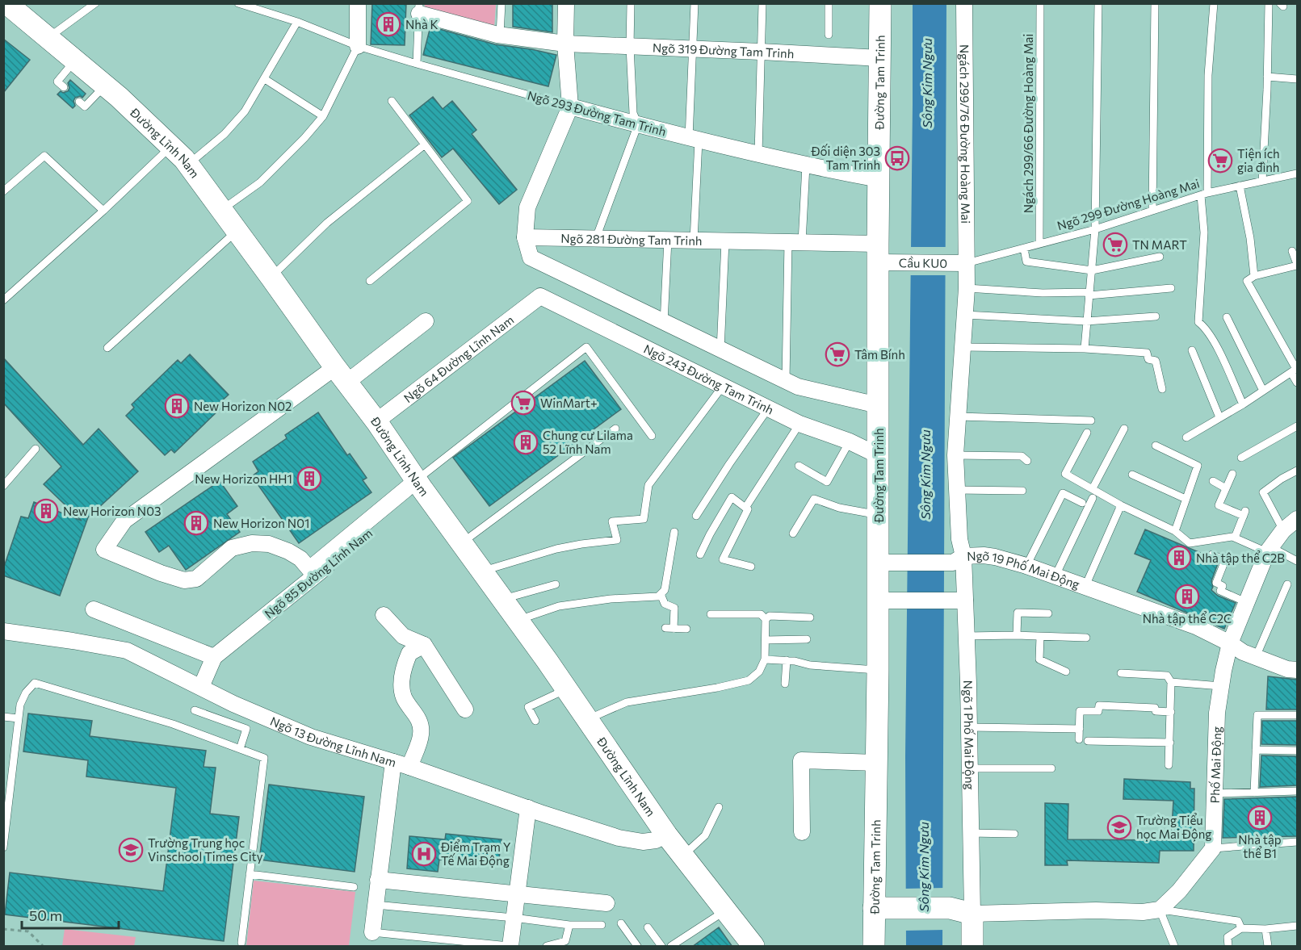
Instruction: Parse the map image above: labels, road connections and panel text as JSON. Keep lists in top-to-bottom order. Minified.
{"streets":{"main road":["Đường Tam Trinh","Đường Lĩnh Nam"],"street":["Ngõ 319 Đường Tam Trinh","Ngõ 293 Đường Tam Trinh","Ngách 299/76 Đường Hoàng Mai","Ngõ 281 Đường Tam Trinh","Cầu KU0","Ngõ 64 Đường Lĩnh Nam","Ngõ 243 Đường Tam Trinh","Ngõ 19 Phố Mai Động","Ngõ 85 Đường Lĩnh Nam","Ngõ 1 Phố Mai Động","Ngõ 13 Đường Lĩnh Nam","Phố Mai Động"],"lane":["Ngách 299/66 Đường Hoàng Mai","Ngõ 299 Đường Hoàng Mai"]},"crossings":[["Ngõ 319 Đường Tam Trinh","Đường Tam Trinh"],["Đường Tam Trinh","Ngõ 293 Đường Tam Trinh"],["Đường Tam Trinh","Ngõ 281 Đường Tam Trinh"],["Đường Tam Trinh","Cầu KU0"],["Đường Tam Trinh","Ngõ 243 Đường Tam Trinh"],["Ngách 299/66 Đường Hoàng Mai","Ngõ 299 Đường Hoàng Mai"],["Ngách 299/76 Đường Hoàng Mai","Ngõ 299 Đường Hoàng Mai"],["Ngách 299/76 Đường Hoàng Mai","Cầu KU0"],["Ngách 299/76 Đường Hoàng Mai","Ngõ 19 Phố Mai Động"],["Đường Lĩnh Nam","Ngõ 64 Đường Lĩnh Nam"],["Đường Lĩnh Nam","Ngõ 85 Đường Lĩnh Nam"],["Đường Lĩnh Nam","Ngõ 13 Đường Lĩnh Nam"],["Ngõ 299 Đường Hoàng Mai","Cầu KU0"],["Ngõ 281 Đường Tam Trinh","Cầu KU0"],["Ngõ 64 Đường Lĩnh Nam","Ngõ 243 Đường Tam Trinh"],["Ngõ 19 Phố Mai Động","Ngõ 1 Phố Mai Động"],["Ngõ 19 Phố Mai Động","Phố Mai Động"],["Ngõ 85 Đường Lĩnh Nam","Ngõ 13 Đường Lĩnh Nam"]],"water":["Sông Kim Ngưu"],"places":{"building":["Nhà K","New Horizon N02","Chung cư Lilama 52 Lĩnh Nam","New Horizon HH1","New Horizon N03","New Horizon N01","Nhà tập thể C2B","Nhà tập thể C2C","Nhà tập thể B1"],"bus stop":["Đối diện 303 Tam Trinh"],"supermarket":["Tiện ích gia đình","TN MART","Tâm Bính","WinMart+"],"school or university":["Trường Tiểu học Mai Động","Trường Trung học Vinschool Times City"],"hospital":["Điểm Trạm Y Tế Mai Động"]},"scale_bar":"50 m"}
